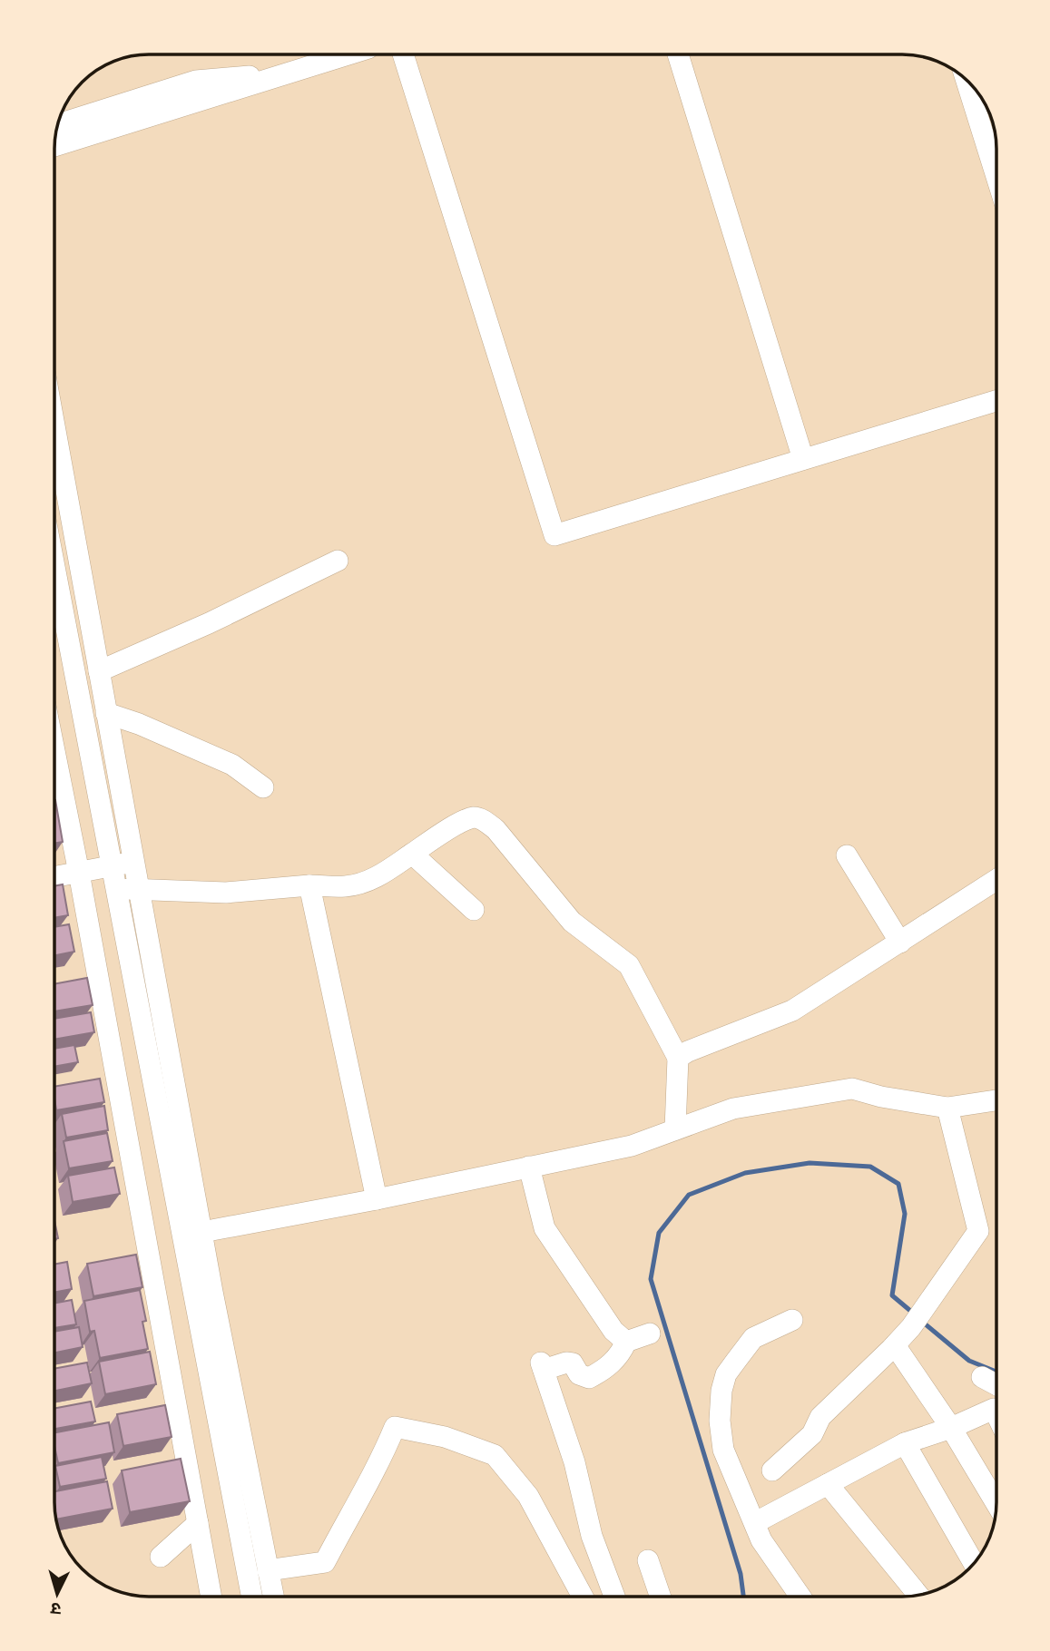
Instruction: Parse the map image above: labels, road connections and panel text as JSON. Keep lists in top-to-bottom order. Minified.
{"north":"bottom"}
